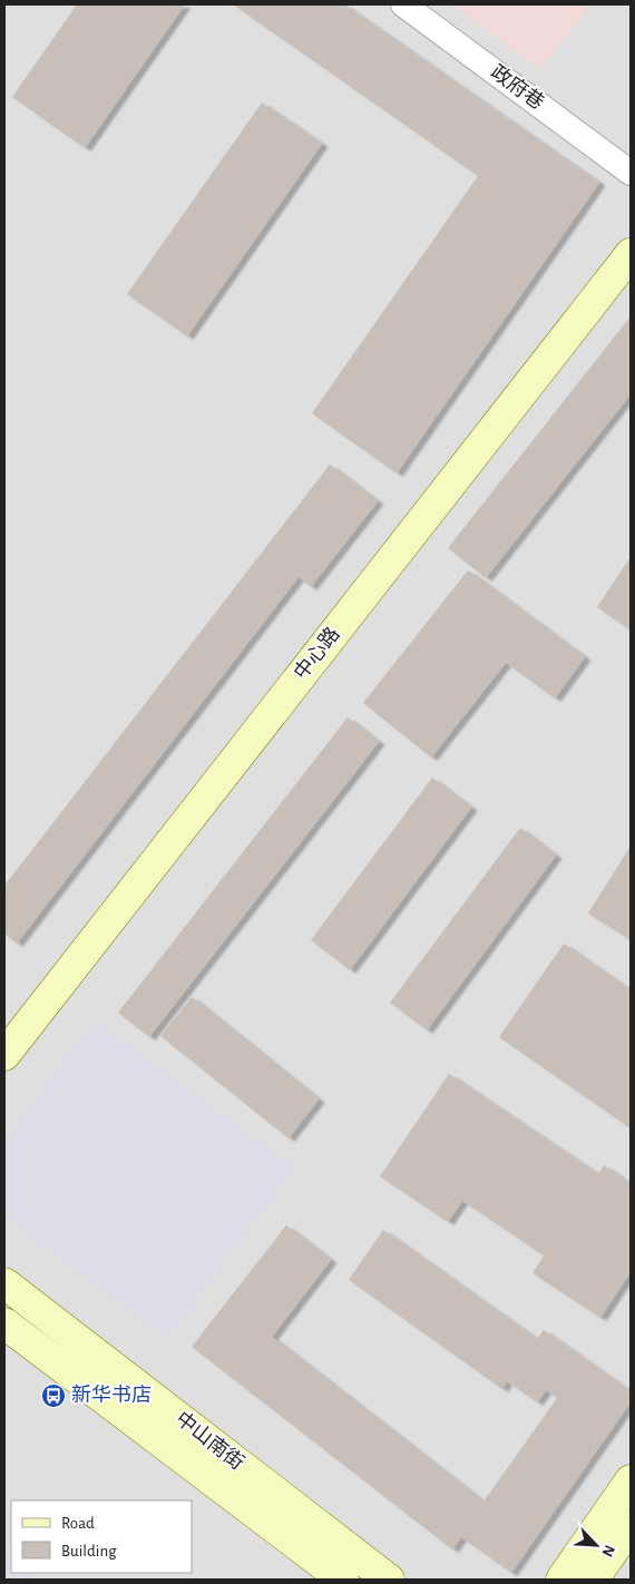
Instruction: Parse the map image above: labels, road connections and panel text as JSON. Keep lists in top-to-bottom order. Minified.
{"streets":{"street":["政府巷","中心路","中山南街"]},"places":{"bus stop":["新华书店"]},"legend":["Road","Building"],"north":"bottom right"}
